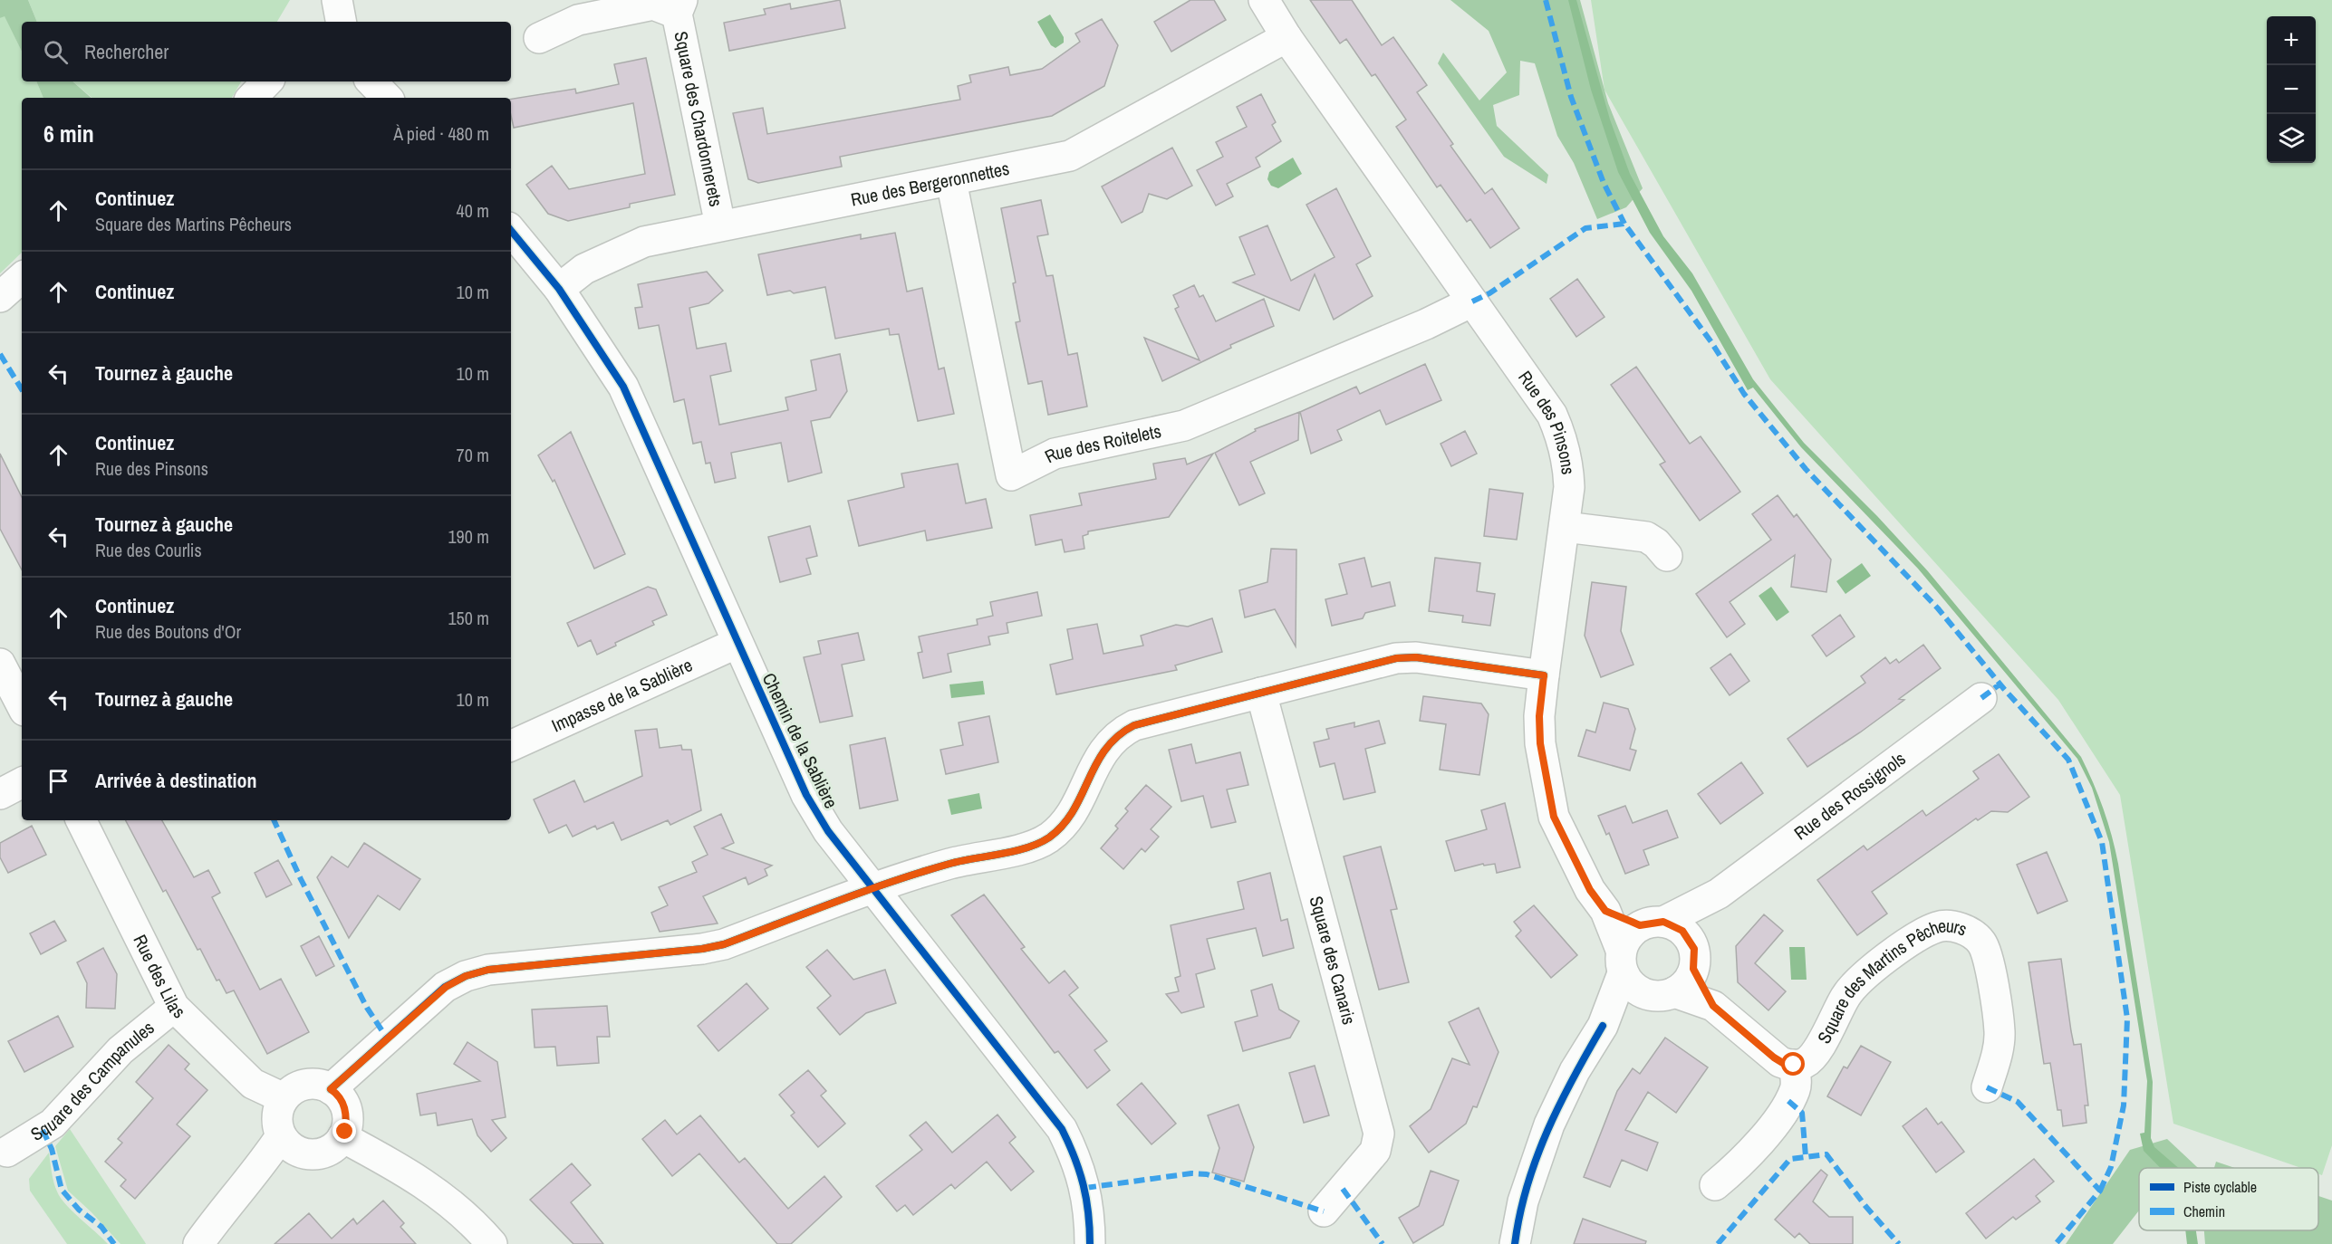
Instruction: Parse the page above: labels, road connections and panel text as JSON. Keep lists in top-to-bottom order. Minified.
{"streets":{"street":["Square des Chardonnerets","Rue des Bergeronnettes","Rue des Pinsons","Rue des Roitelets","Impasse de la Sablière","Chemin de la Sablière","Rue des Rossignols","Square des Canaris","Rue des Lilas","Square des Martins Pêcheurs","Square des Campanules"]},"crossings":[["Square des Chardonnerets","Rue des Bergeronnettes"],["Rue des Bergeronnettes","Rue des Pinsons"],["Rue des Bergeronnettes","Rue des Roitelets"],["Rue des Bergeronnettes","Chemin de la Sablière"],["Rue des Pinsons","Rue des Roitelets"],["Rue des Pinsons","Rue des Rossignols"],["Rue des Pinsons","Square des Martins Pêcheurs"],["Impasse de la Sablière","Chemin de la Sablière"],["Rue des Rossignols","Square des Martins Pêcheurs"],["Rue des Lilas","Square des Campanules"]],"legend":["Piste cyclable","Chemin"],"page":{"map_buttons":["+","−"],"search":"Rechercher","heading":["6 min","À pied · 480 m"],"list":[["Continuez","Square des Martins Pêcheurs","40 m"],["Continuez","10 m"],["Tournez à gauche","10 m"],["Continuez","Rue des Pinsons","70 m"],["Tournez à gauche","Rue des Courlis","190 m"],["Continuez","Rue des Boutons d'Or","150 m"],["Tournez à gauche","10 m"],"Arrivée à destination"]}}
